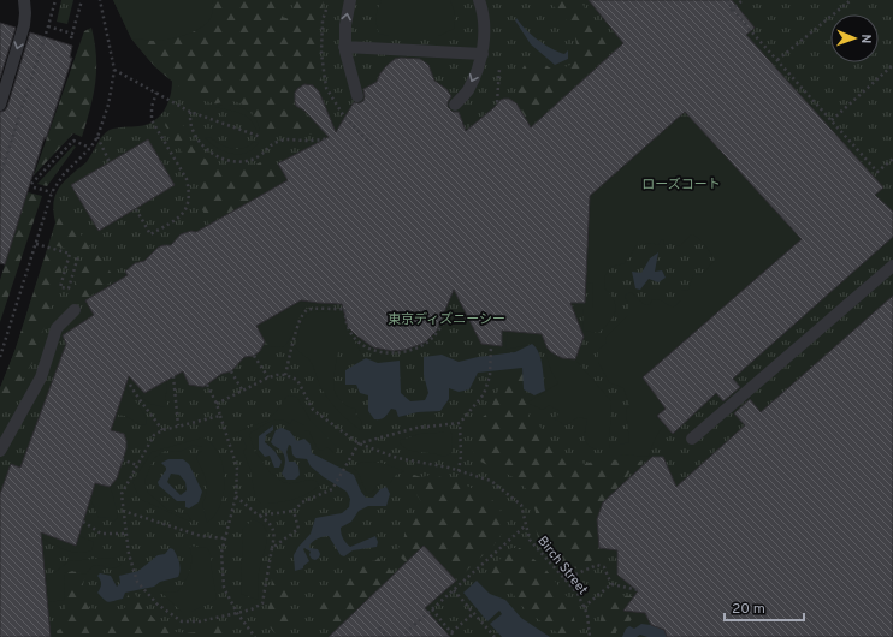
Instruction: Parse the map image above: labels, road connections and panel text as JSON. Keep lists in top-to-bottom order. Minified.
{"streets":{"path":["Birch Street"]},"parks":["ローズコート","東京ディズニーシー"],"scale_bar":"20 m","north":"right"}
